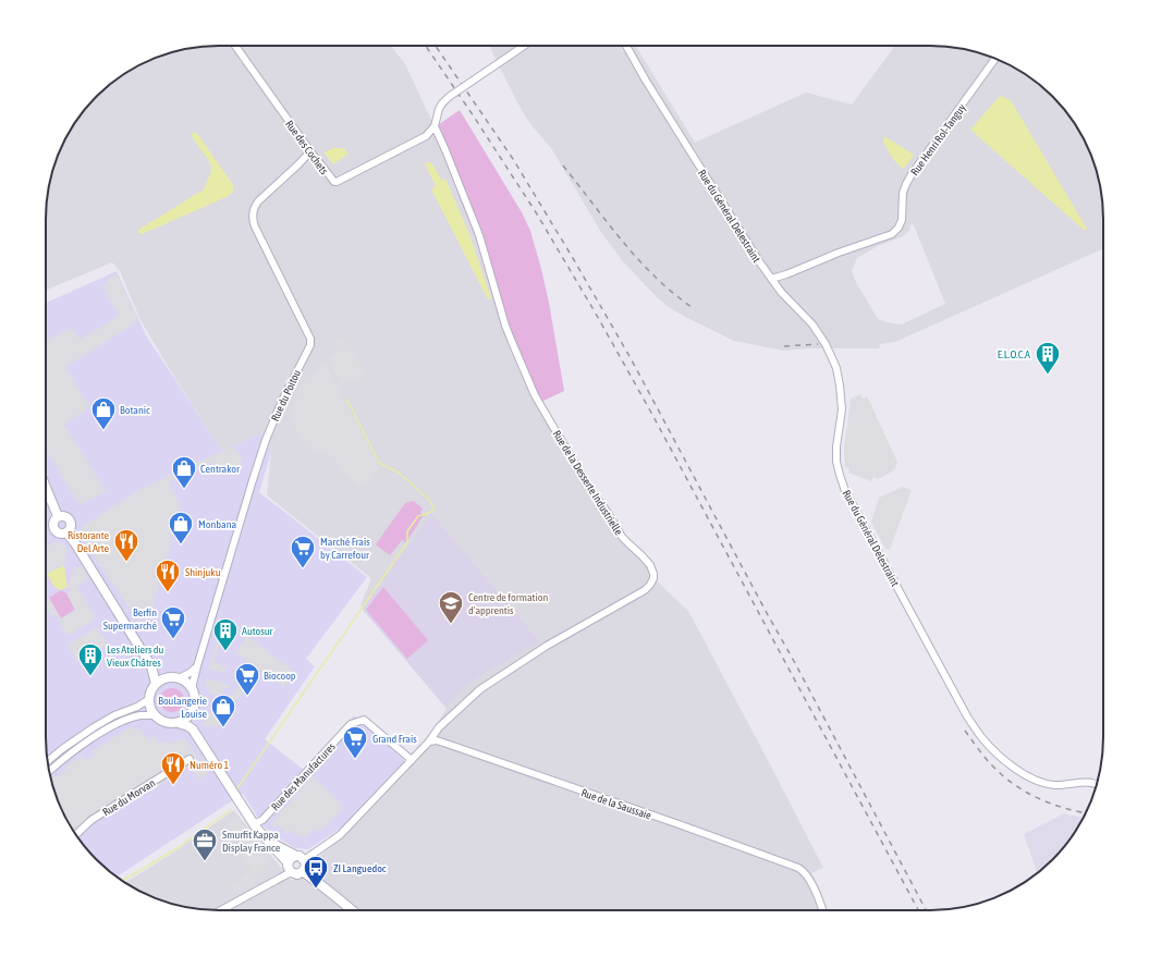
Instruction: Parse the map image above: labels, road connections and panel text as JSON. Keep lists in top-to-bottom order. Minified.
{"streets":{"street":["Rue Henri Rol-Tanguy","Rue des Cochets","Rue du Général Delestraint","Rue du Poitou","Rue de la Desserte Industrielle","Rue des Manufactures","Rue du Morvan","Rue de la Saussaie"]},"crossings":[["Rue Henri Rol-Tanguy","Rue du Général Delestraint"],["Rue des Cochets","Rue du Poitou"],["Rue des Cochets","Rue de la Desserte Industrielle"],["Rue de la Desserte Industrielle","Rue des Manufactures"],["Rue de la Desserte Industrielle","Rue de la Saussaie"]],"places":{"building":["E.L.O.C.A","Autosur","Les Ateliers du Vieux Châtres"],"shop":["Botanic","Centrakor","Monbana","Boulangerie Louise"],"restaurant":["Ristorante Del Arte","Shinjuku","Numéro 1"],"supermarket":["Marché Frais by Carrefour","Berfin Supermarché","Biocoop","Grand Frais"],"school or university":["Centre de formation d'apprentis"],"office":["Smurfit Kappa Display France"],"bus stop":["ZI Languedoc"]}}
